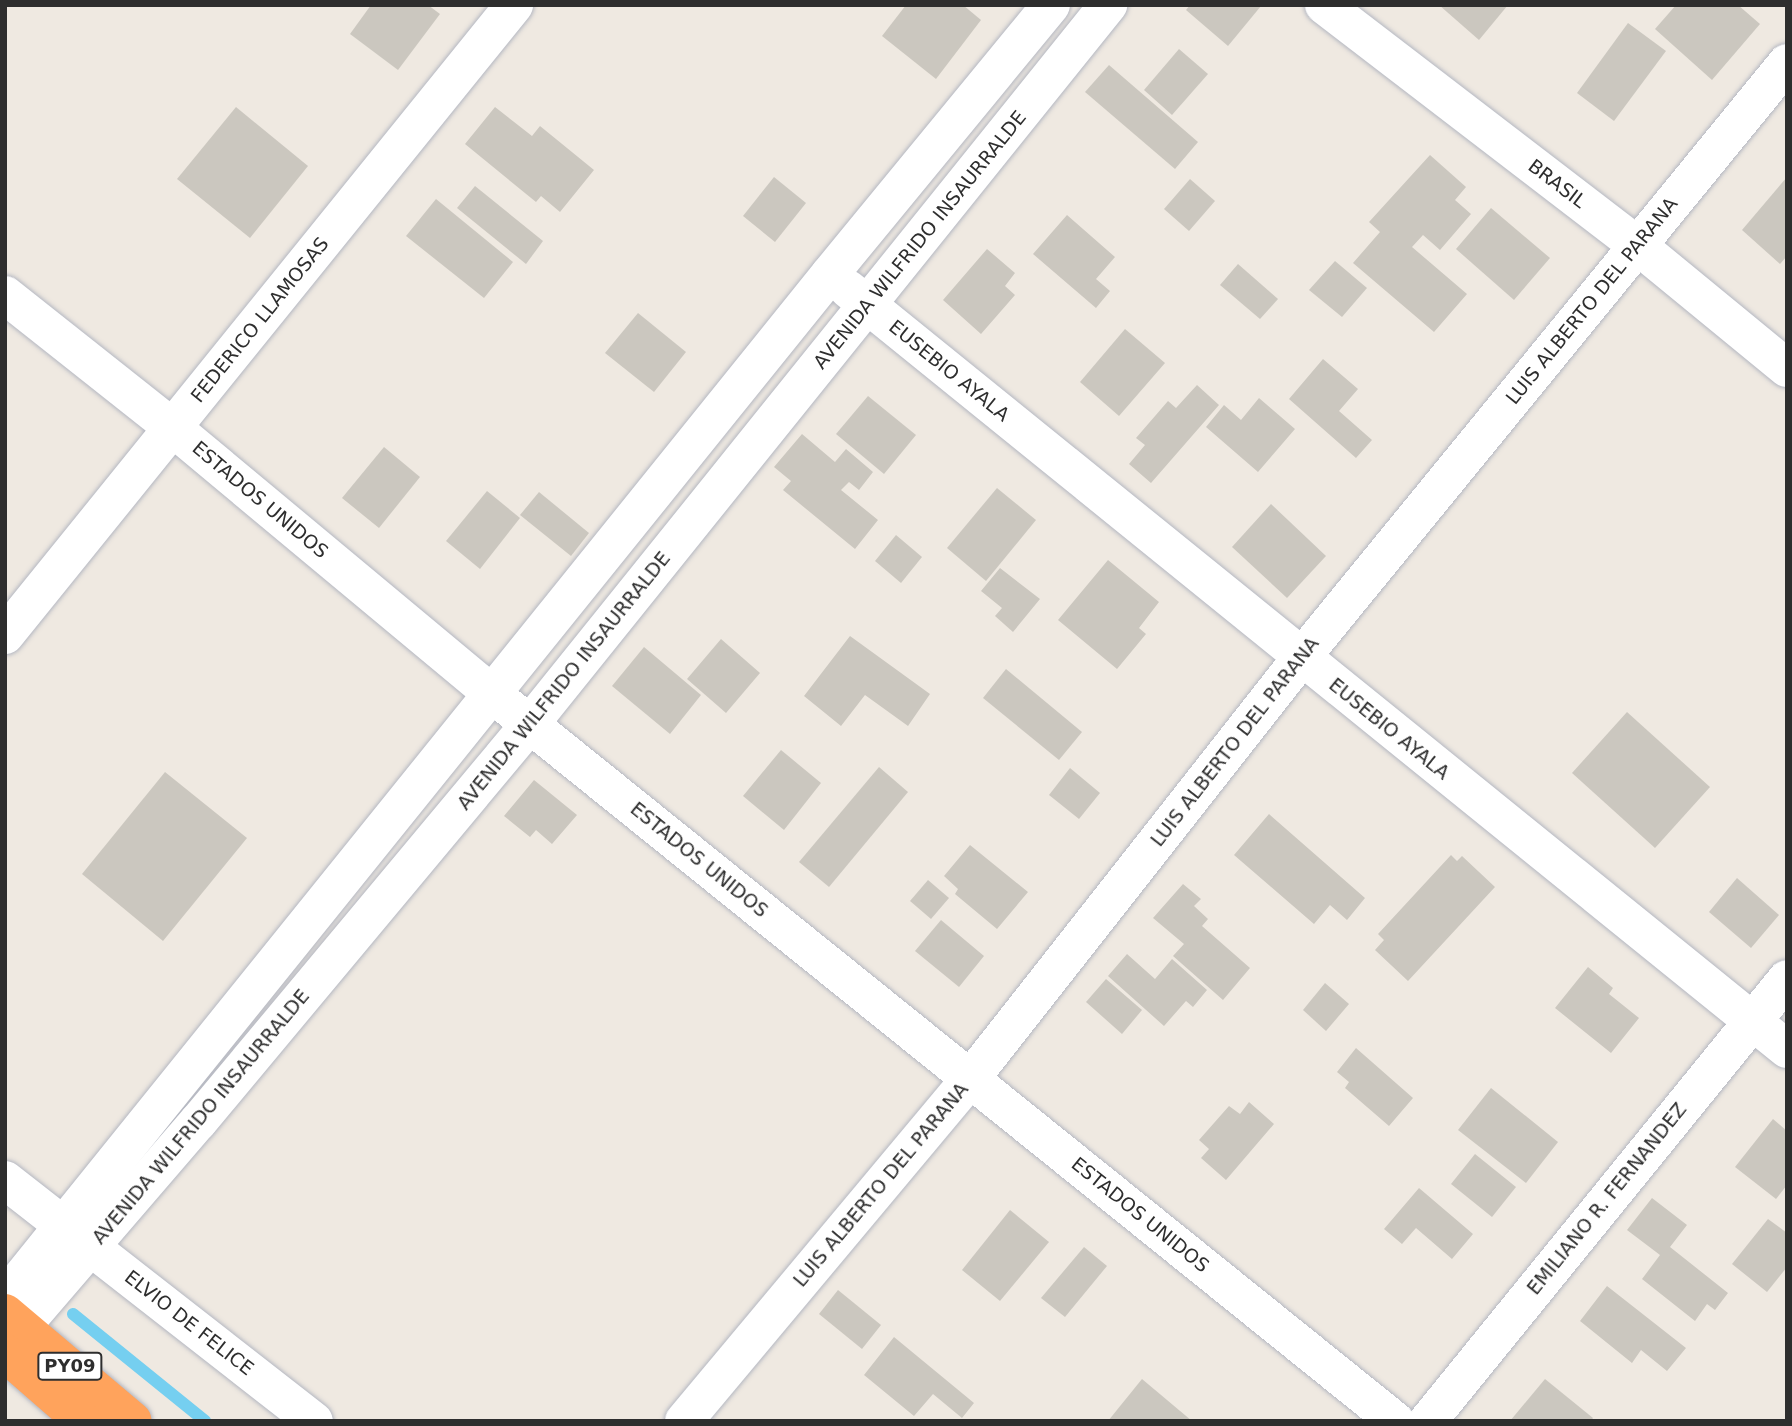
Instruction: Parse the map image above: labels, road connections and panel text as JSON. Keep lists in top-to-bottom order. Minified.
{"streets":{"highway":["PY09"],"street":["BRASIL","AVENIDA WILFRIDO INSAURRALDE","LUIS ALBERTO DEL PARANA","FEDERICO LLAMOSAS","EUSEBIO AYALA","ESTADOS UNIDOS","EMILIANO R. FERNANDEZ","ELVIO DE FELICE"]},"crossings":[["BRASIL","LUIS ALBERTO DEL PARANA"],["AVENIDA WILFRIDO INSAURRALDE","EUSEBIO AYALA"],["AVENIDA WILFRIDO INSAURRALDE","ESTADOS UNIDOS"],["AVENIDA WILFRIDO INSAURRALDE","ELVIO DE FELICE"],["AVENIDA WILFRIDO INSAURRALDE","PY09"],["LUIS ALBERTO DEL PARANA","EUSEBIO AYALA"],["LUIS ALBERTO DEL PARANA","ESTADOS UNIDOS"],["FEDERICO LLAMOSAS","ESTADOS UNIDOS"],["EUSEBIO AYALA","EMILIANO R. FERNANDEZ"]]}
